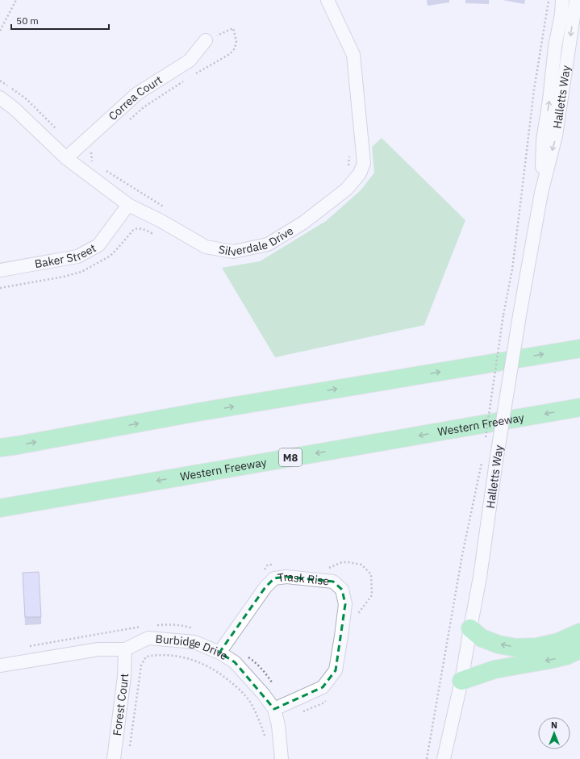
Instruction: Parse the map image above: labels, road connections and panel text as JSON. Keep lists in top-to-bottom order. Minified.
{"streets":{"highway":["Western Freeway","M8"],"street":["Halletts Way","Correa Court","Silverdale Drive","Baker Street","Trask Rise","Burbidge Drive","Forest Court"]},"crossings":[["Correa Court","Silverdale Drive"],["Silverdale Drive","Baker Street"],["Trask Rise","Burbidge Drive"],["Burbidge Drive","Forest Court"]],"scale_bar":"50 m","north":"top"}
